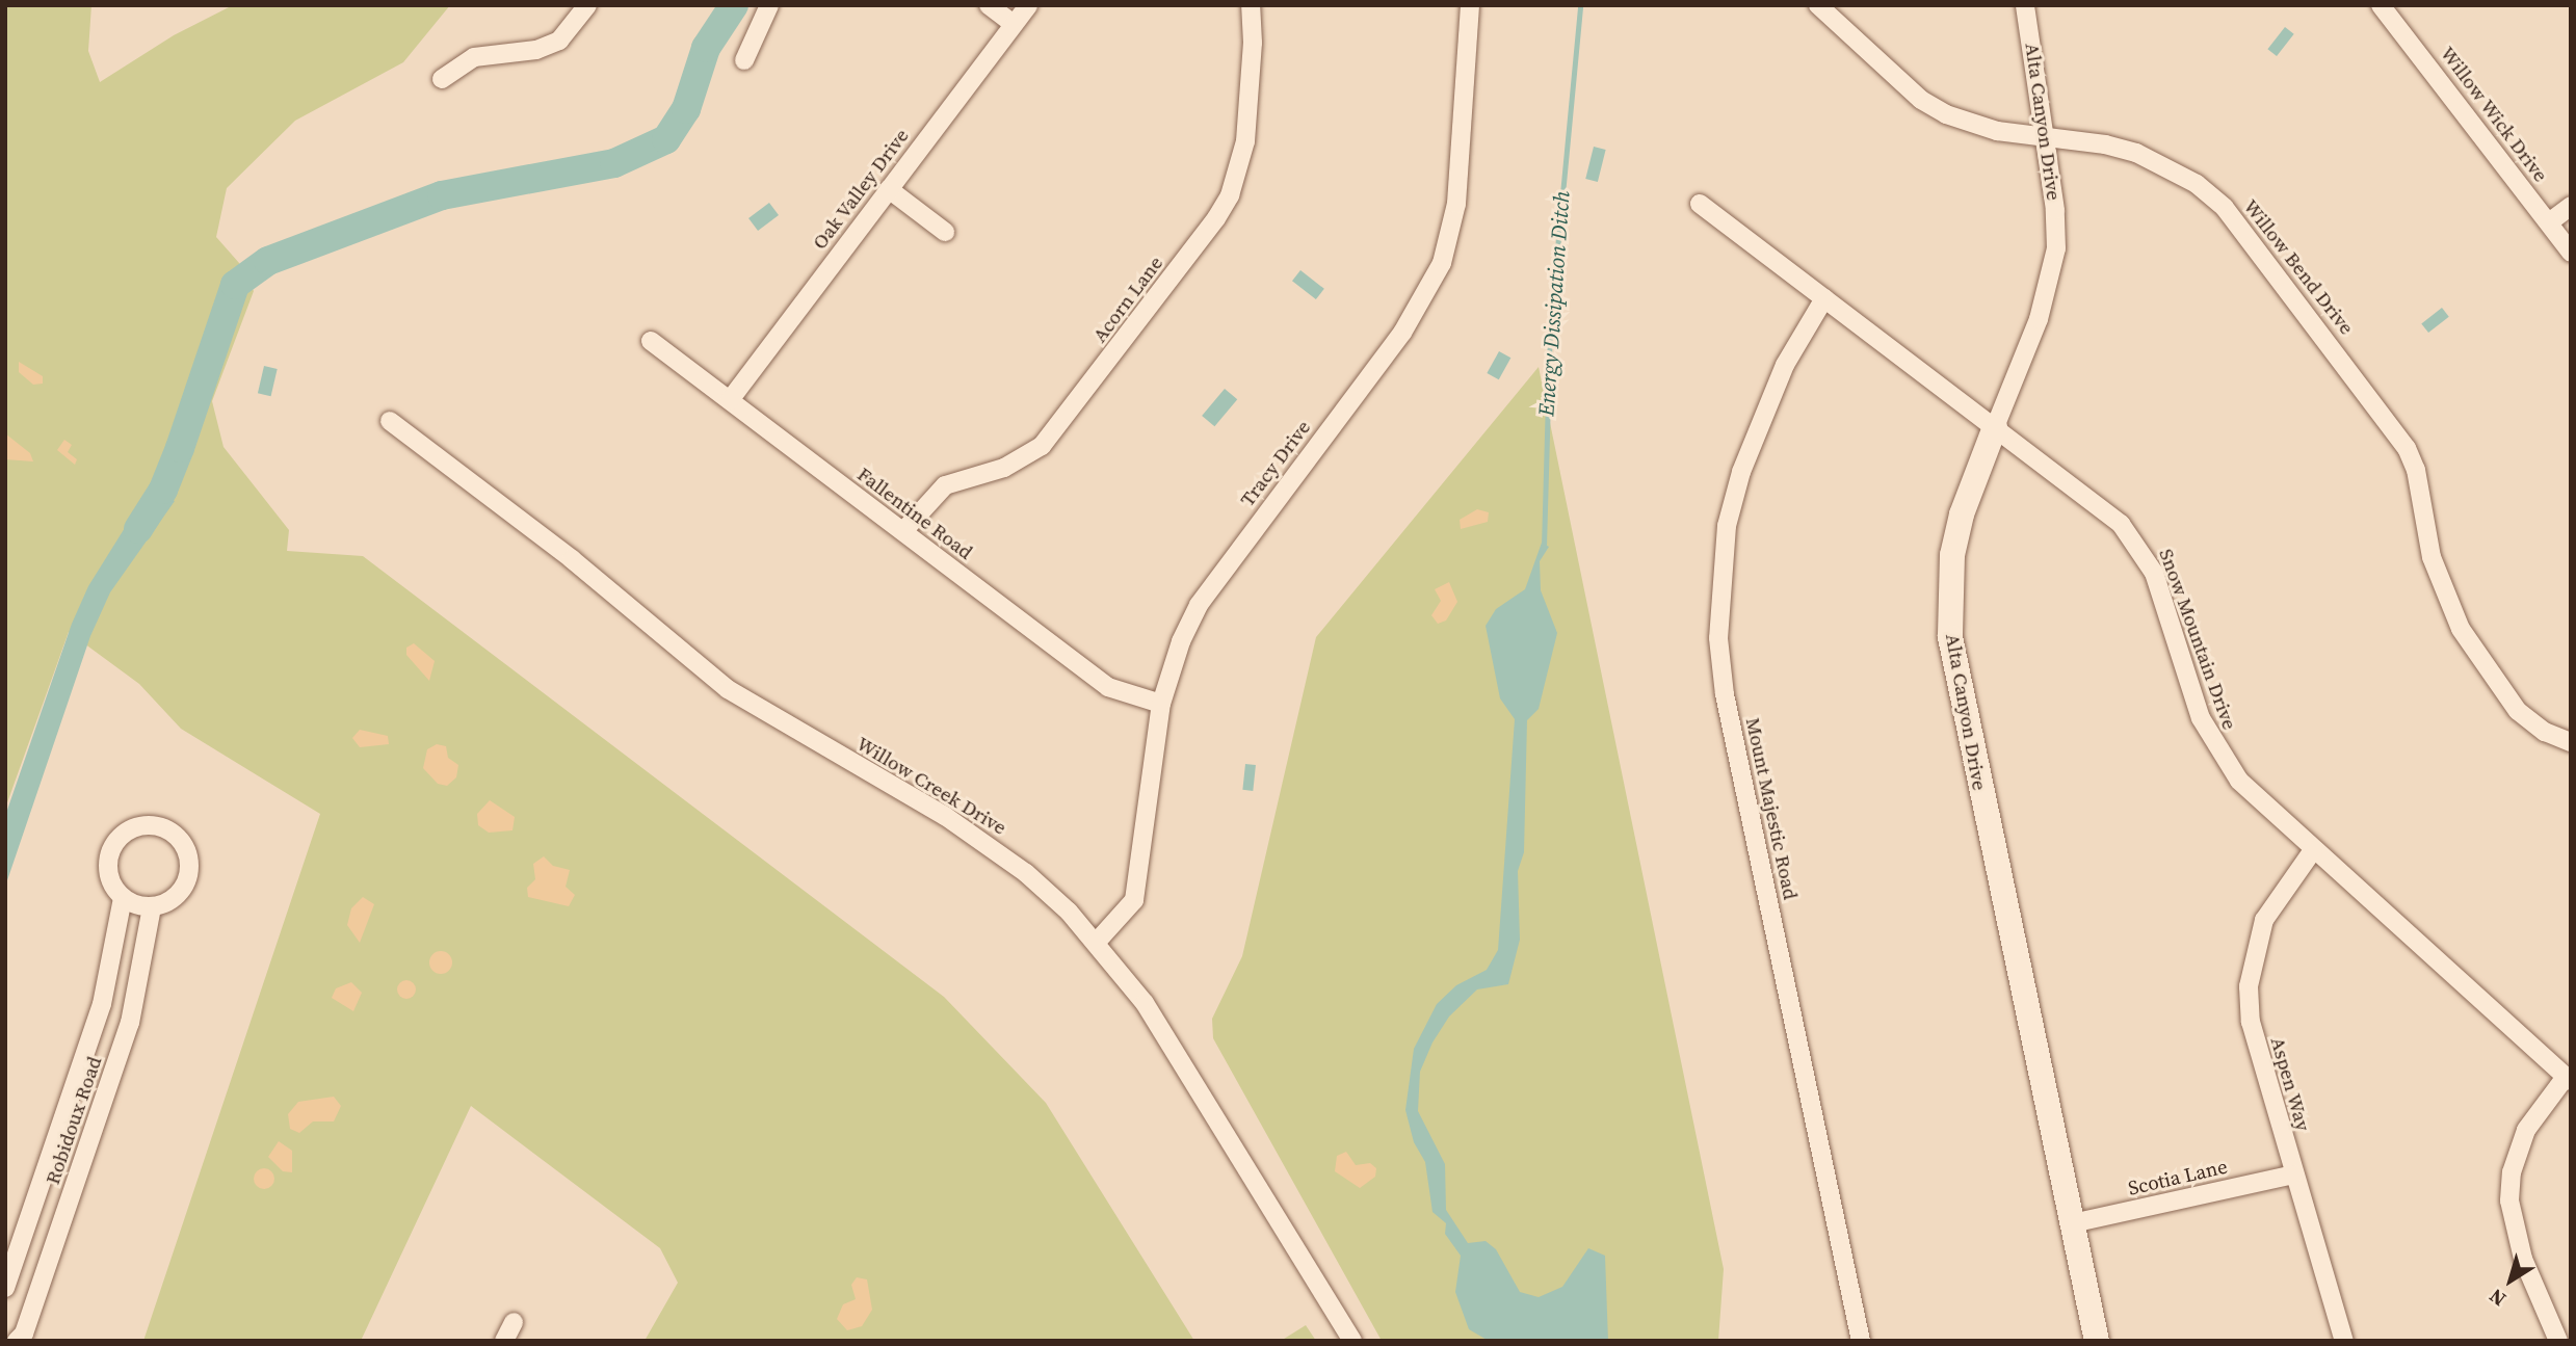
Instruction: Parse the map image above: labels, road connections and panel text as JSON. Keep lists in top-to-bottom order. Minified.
{"streets":{"street":["Willow Wick Drive","Alta Canyon Drive","Oak Valley Drive","Willow Bend Drive","Acorn Lane","Tracy Drive","Fallentine Road","Snow Mountain Drive","Willow Creek Drive","Mount Majestic Road","Aspen Way","Robidoux Road","Scotia Lane"]},"crossings":[["Alta Canyon Drive","Willow Bend Drive"],["Alta Canyon Drive","Snow Mountain Drive"],["Alta Canyon Drive","Scotia Lane"],["Oak Valley Drive","Fallentine Road"],["Acorn Lane","Fallentine Road"],["Tracy Drive","Fallentine Road"],["Tracy Drive","Willow Creek Drive"],["Snow Mountain Drive","Mount Majestic Road"],["Snow Mountain Drive","Aspen Way"],["Aspen Way","Scotia Lane"]],"water":["Energy Dissipation Ditch"],"north":"bottom left"}
